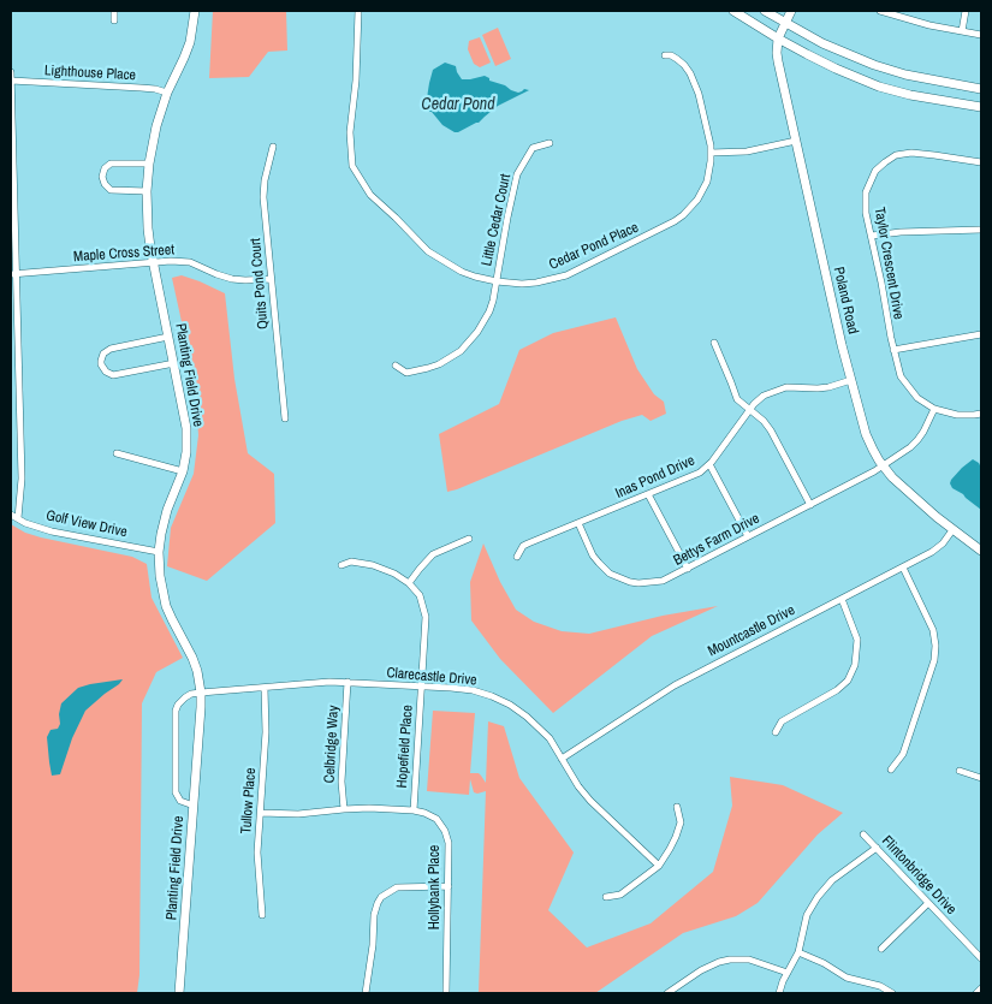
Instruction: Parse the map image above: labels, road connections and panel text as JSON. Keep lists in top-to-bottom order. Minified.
{"streets":{"street":["Lighthouse Place","Little Cedar Court","Cedar Pond Place","Maple Cross Street","Taylor Crescent Drive","Quits Pond Court","Poland Road","Planting Field Drive","Inas Pond Drive","Golf View Drive","Bettys Farm Drive","Mountcastle Drive","Clarecastle Drive","Celbridge Way","Hopefield Place","Tullow Place","Flintonbridge Drive","Hollybank Place"]},"crossings":[["Lighthouse Place","Planting Field Drive"],["Little Cedar Court","Cedar Pond Place"],["Maple Cross Street","Quits Pond Court"],["Maple Cross Street","Planting Field Drive"],["Taylor Crescent Drive","Bettys Farm Drive"],["Poland Road","Inas Pond Drive"],["Poland Road","Bettys Farm Drive"],["Poland Road","Mountcastle Drive"],["Planting Field Drive","Golf View Drive"],["Planting Field Drive","Clarecastle Drive"],["Inas Pond Drive","Bettys Farm Drive"],["Mountcastle Drive","Clarecastle Drive"],["Clarecastle Drive","Celbridge Way"],["Clarecastle Drive","Hopefield Place"],["Clarecastle Drive","Tullow Place"],["Celbridge Way","Hollybank Place"],["Hopefield Place","Hollybank Place"],["Tullow Place","Hollybank Place"]],"water":["Cedar Pond"]}
